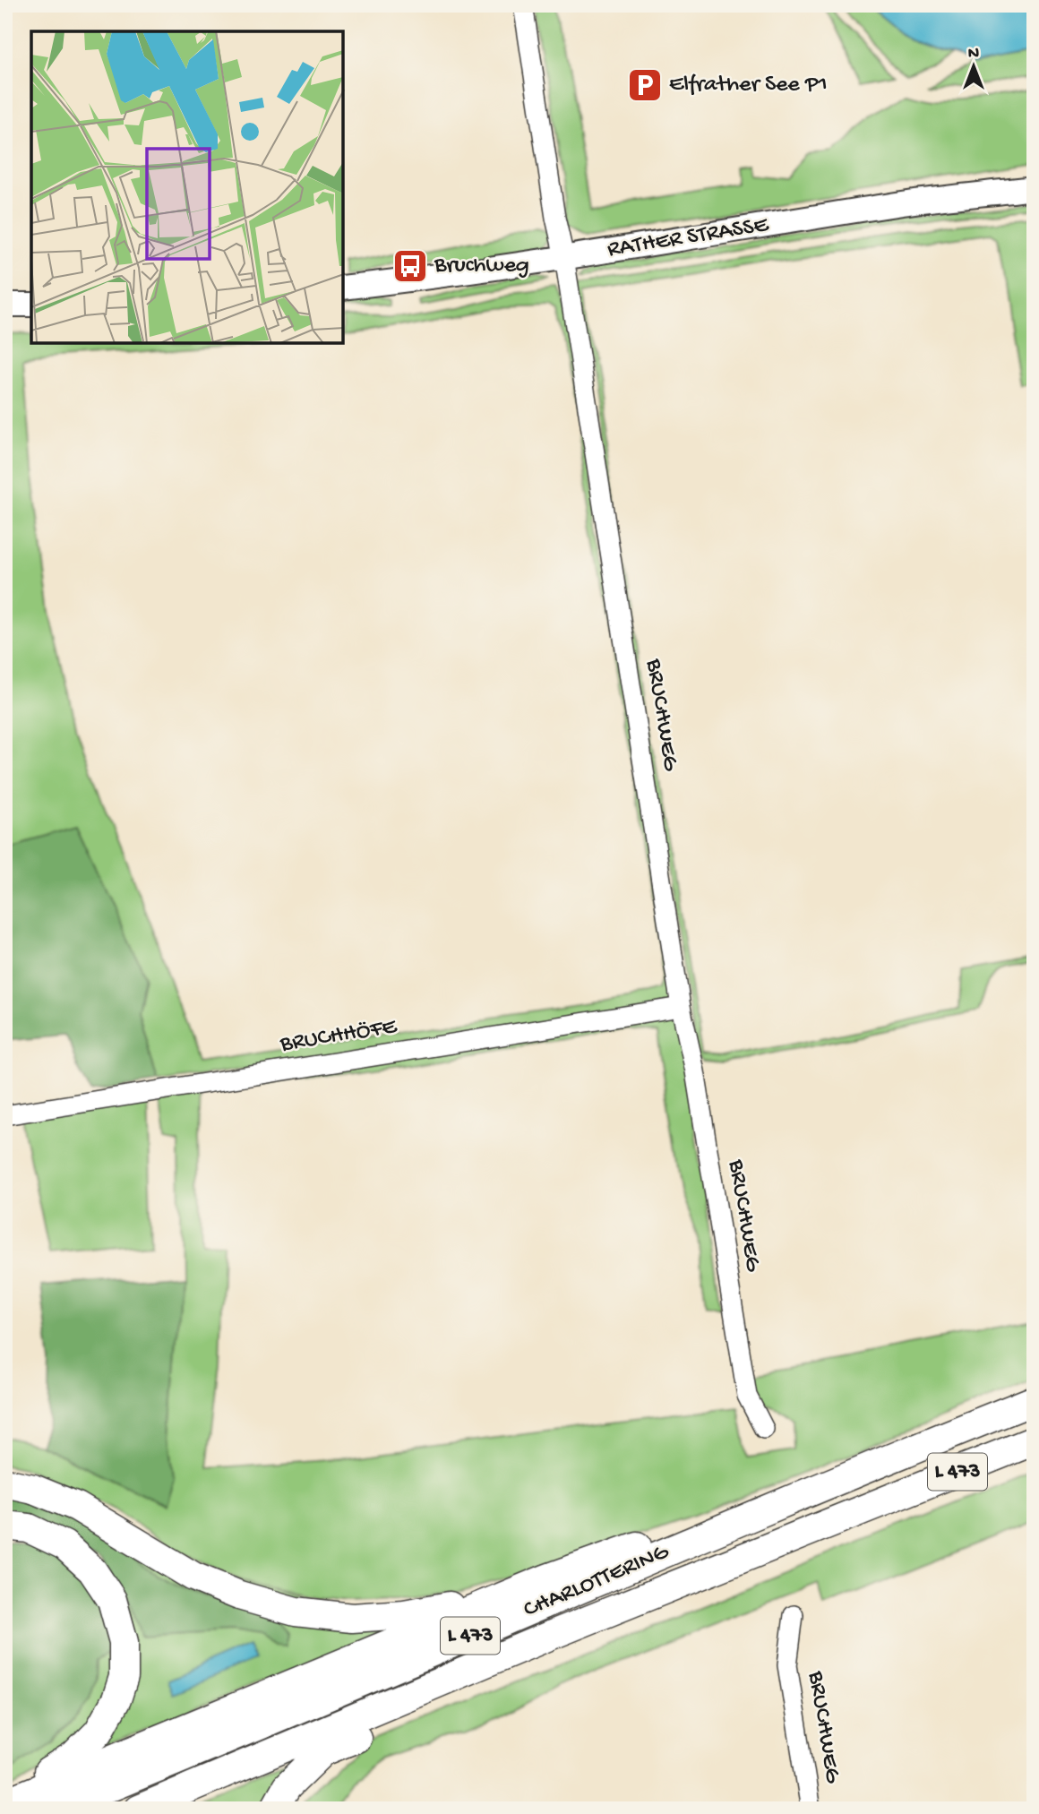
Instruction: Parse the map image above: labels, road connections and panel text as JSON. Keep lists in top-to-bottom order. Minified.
{"streets":{"highway":["L 473","CHARLOTTERING"],"main road":["RATHER STRASSE"],"street":["BRUCHWEG","BRUCHHÖFE"]},"crossings":[["RATHER STRASSE","BRUCHWEG"],["BRUCHWEG","BRUCHHÖFE"]],"places":{"parking":["Elfrather See P1"],"bus stop":["Bruchweg"]},"north":"top"}
